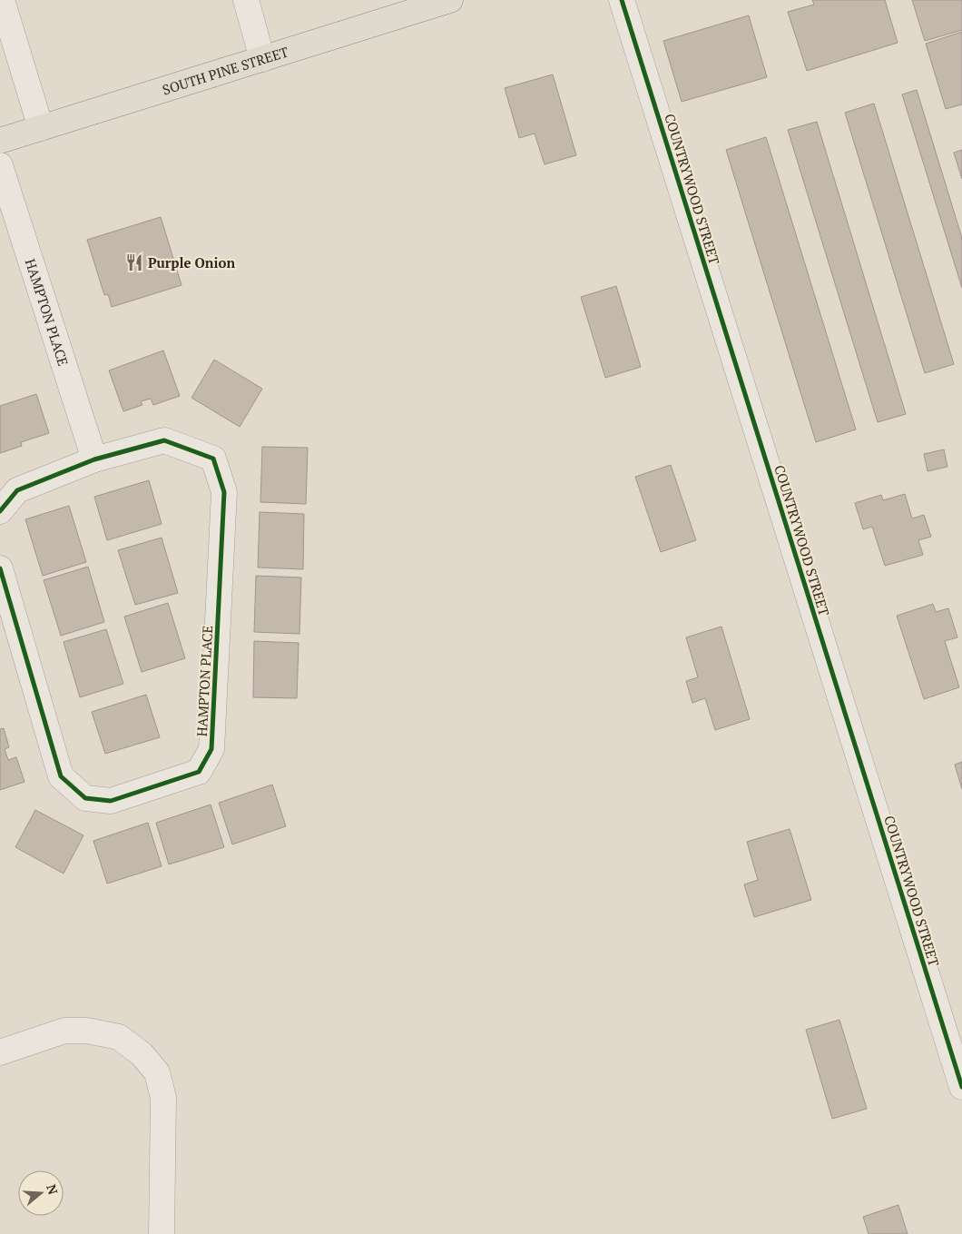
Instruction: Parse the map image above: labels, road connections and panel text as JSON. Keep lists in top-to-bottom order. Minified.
{"streets":{"main road":["SOUTH PINE STREET"],"street":["COUNTRYWOOD STREET","HAMPTON PLACE"]},"places":{"restaurant":["Purple Onion"]},"north":"right"}
